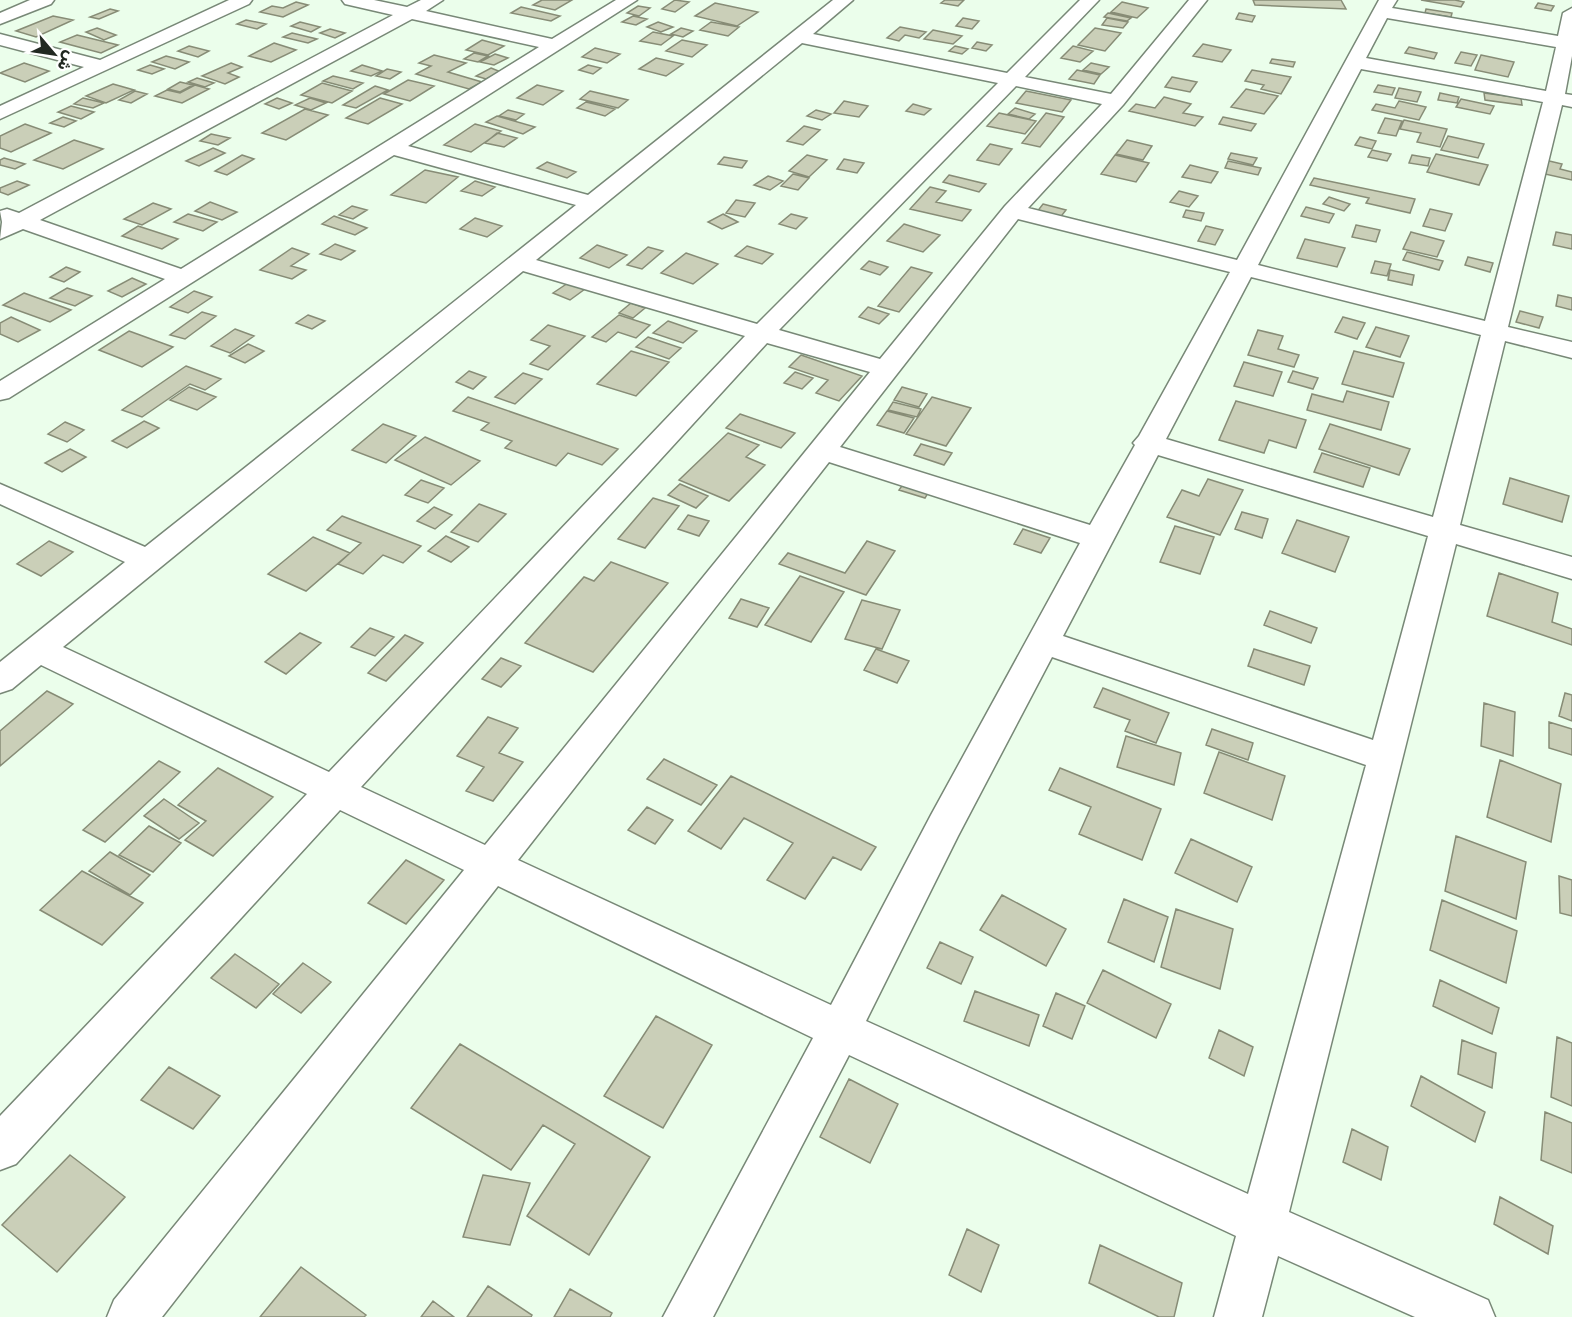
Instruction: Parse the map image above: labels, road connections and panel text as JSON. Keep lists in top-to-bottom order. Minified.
{"north":"bottom right"}
